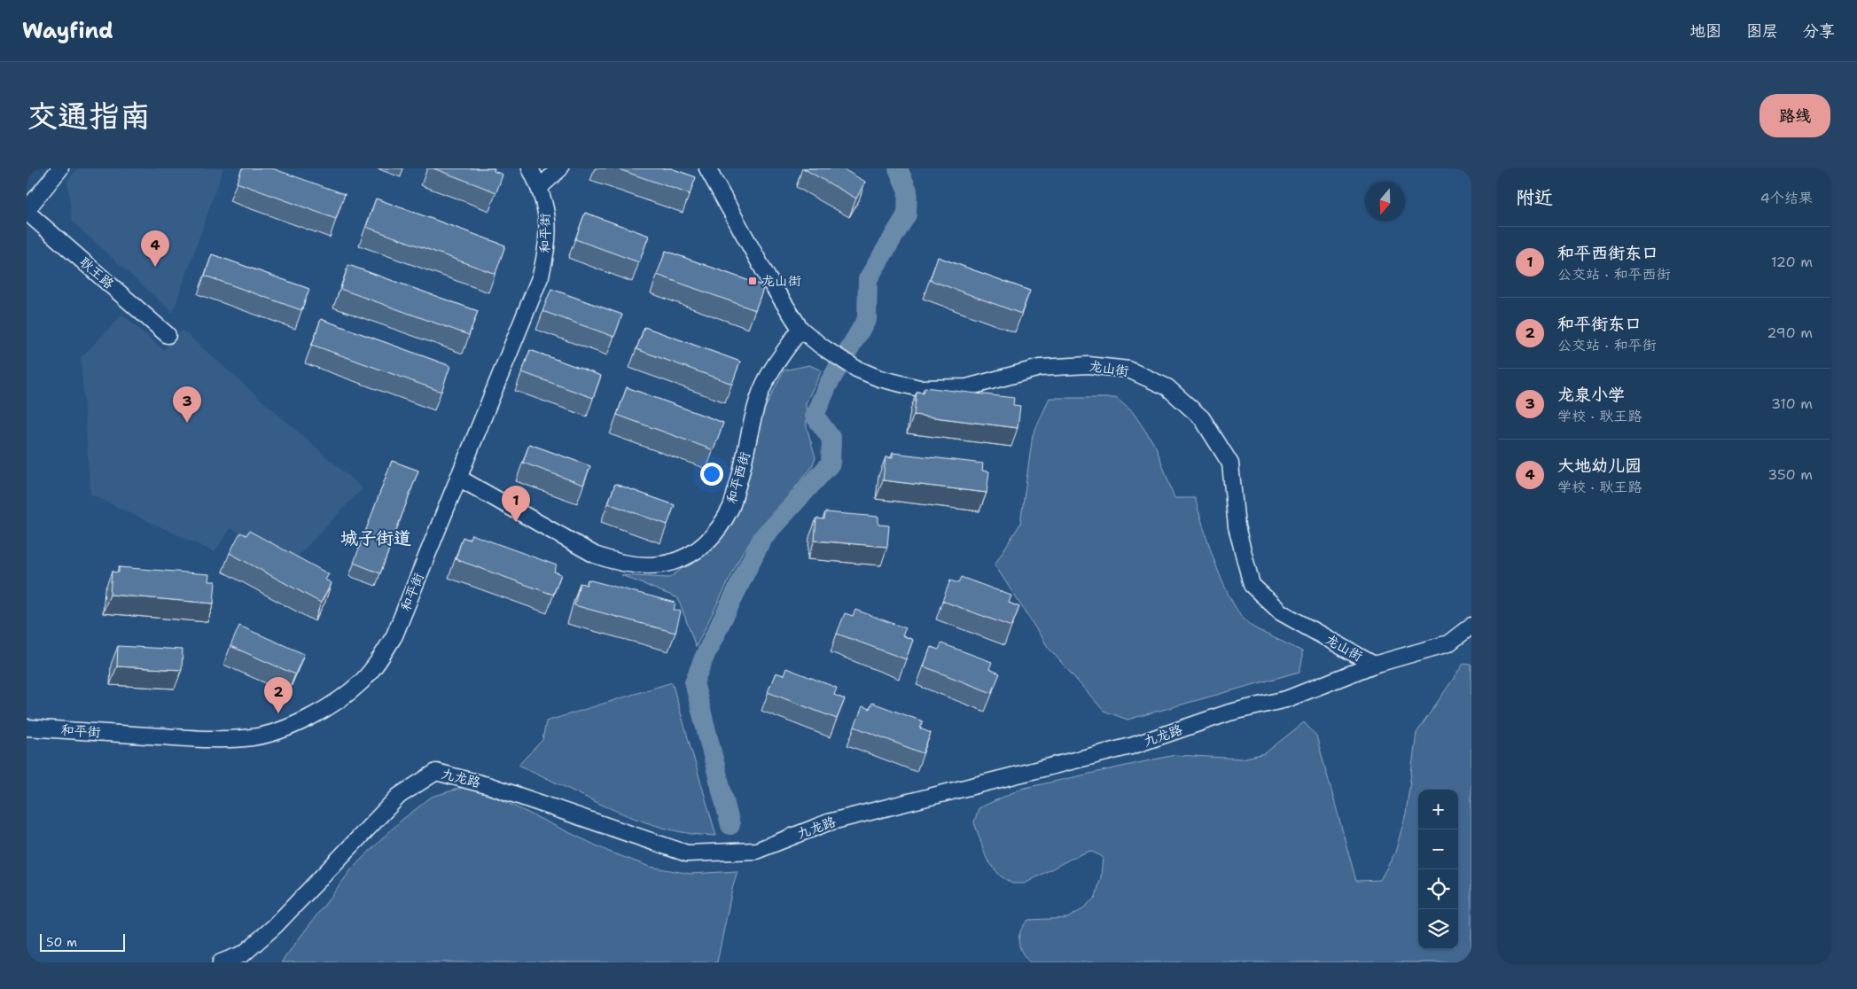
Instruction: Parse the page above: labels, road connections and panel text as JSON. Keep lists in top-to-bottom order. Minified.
{"streets":{"street":["和平街","耿王路","龙山街","和平西街","九龙路"]},"crossings":[["和平街","和平西街"],["龙山街","和平西街"],["龙山街","九龙路"]],"districts":["城子街道"],"places":{"transit":["龙山街"]},"scale_bar":"50 m","north":"bottom","page":{"header":"Wayfind","nav":["地图","图层","分享"],"buttons":"路线","title":"交通指南","heading":["附近","4个结果"],"list":[{"mark":"1","name":"和平西街东口","note":"公交站 · 和平西街","value":"120 m"},{"mark":"2","name":"和平街东口","note":"公交站 · 和平街","value":"290 m"},{"mark":"3","name":"龙泉小学","note":"学校 · 耿王路","value":"310 m"},{"mark":"4","name":"大地幼儿园","note":"学校 · 耿王路","value":"350 m"}],"pins":["4","3","1","2"],"map_buttons":["+","−"],"scale":"50 m"}}
